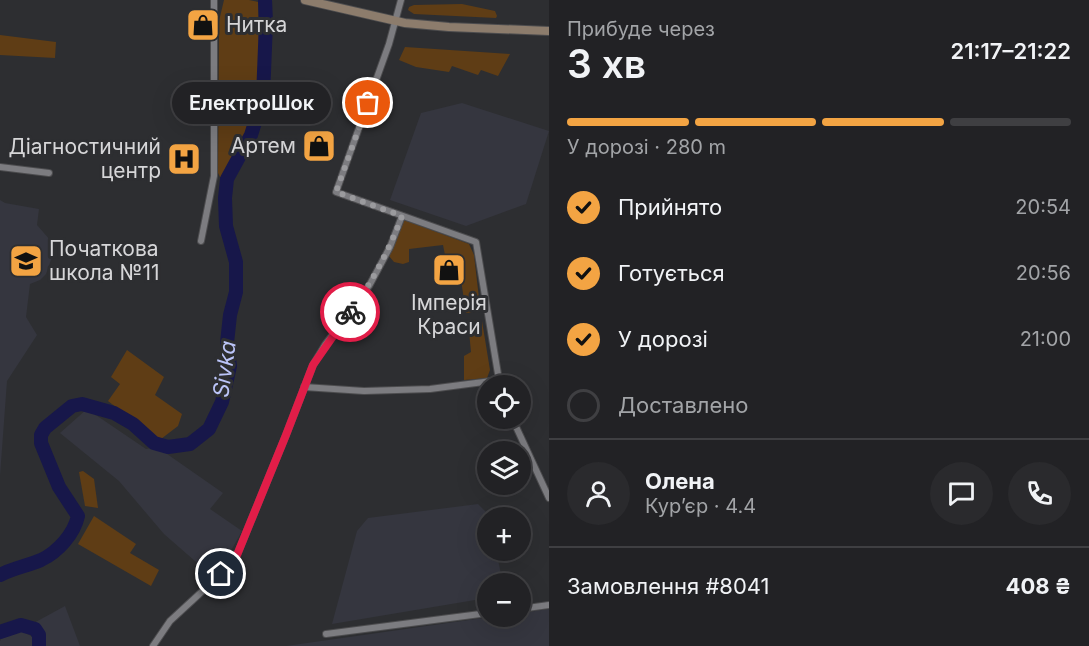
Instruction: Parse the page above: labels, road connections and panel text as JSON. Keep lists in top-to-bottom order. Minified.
{"water":["Sivka"],"places":{"shop":["Нитка","Артем","Імперія Краси"],"other":["ЕлектроШок"],"hospital":["Діагностичний центр"],"school or university":["Початкова школа №11"]},"page":{"heading":["3 хв","Прибуде через","21:17–21:22"],"panel":["Олена","Кур’єр · 4.4","Замовлення #8041","408 ₴"],"bubble":"ЕлектроШок","bar":"У дорозі · 280 m","list":[["Прийнято","20:54"],["Готується","20:56"],["У дорозі","21:00"],"Доставлено"],"map_buttons":["+","−"]}}
